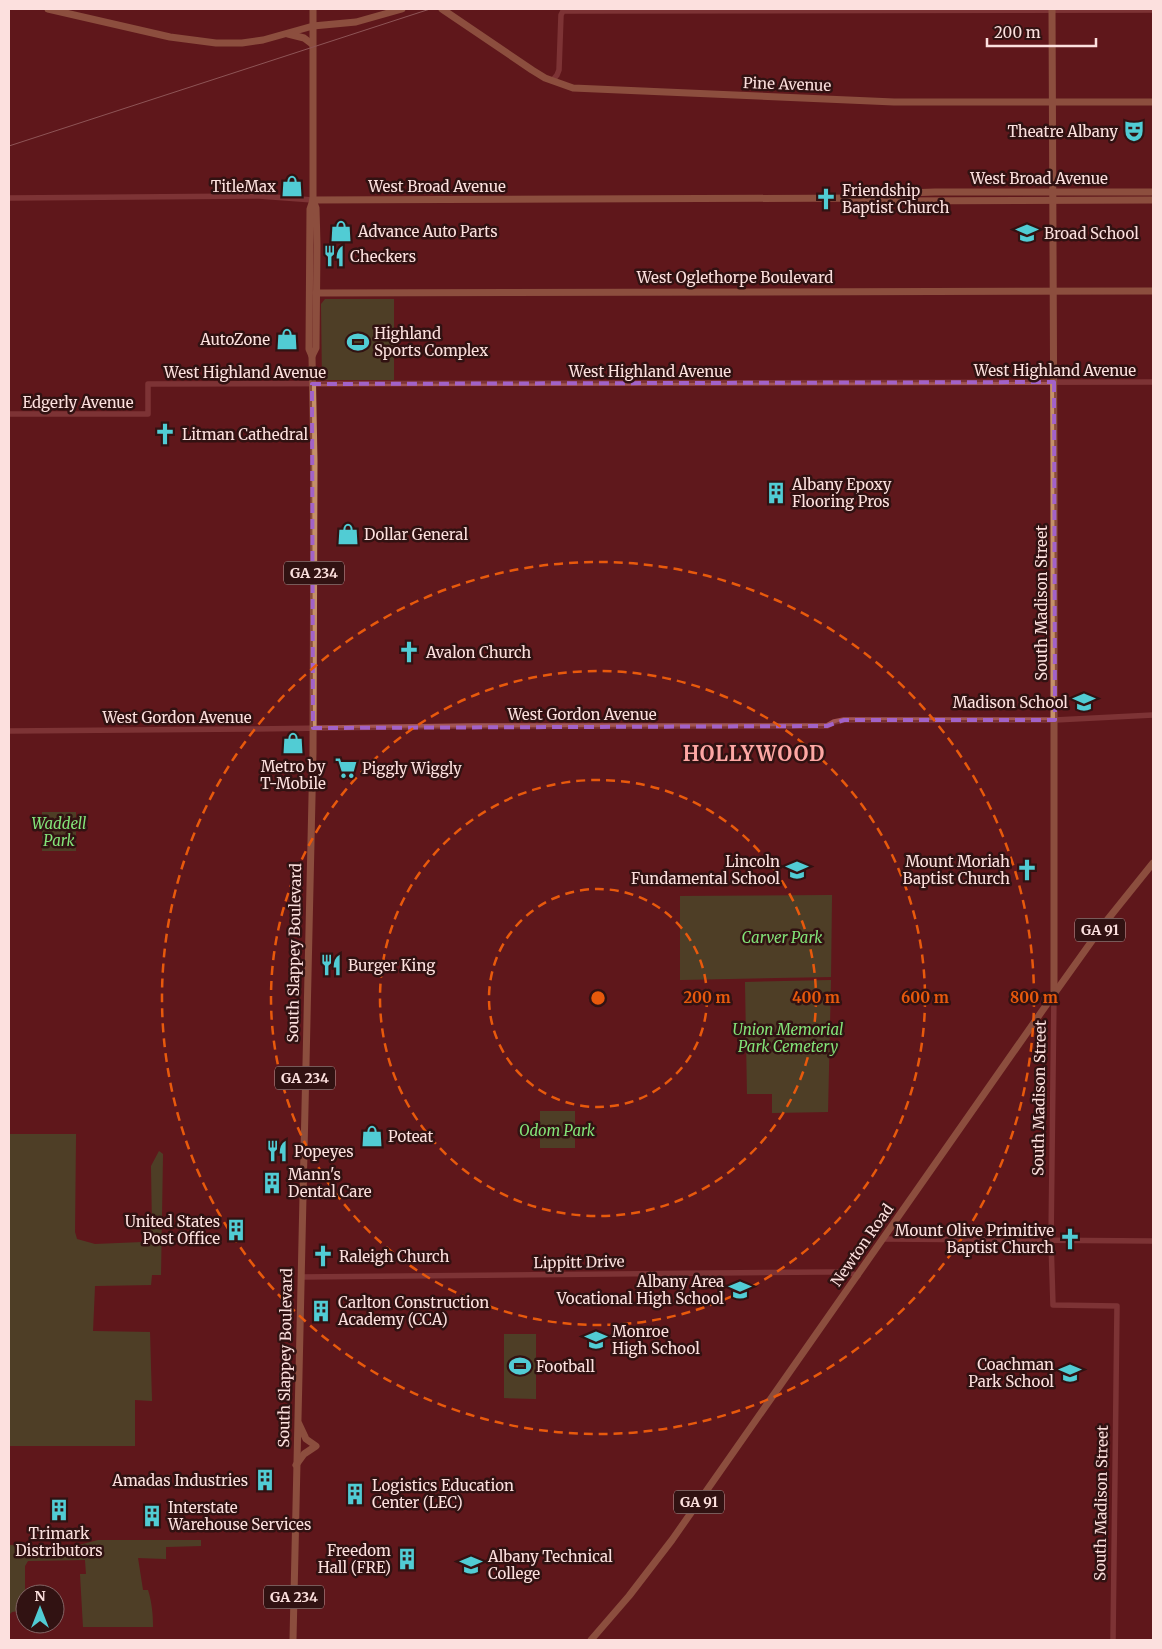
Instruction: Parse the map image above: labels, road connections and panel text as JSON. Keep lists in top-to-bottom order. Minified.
{"streets":{"main road":["Pine Avenue","West Broad Avenue","West Oglethorpe Boulevard","GA 234","South Madison Street","GA 91","South Slappey Boulevard","Newton Road"],"street":["West Highland Avenue","Edgerly Avenue","West Gordon Avenue","Lippitt Drive"]},"crossings":[["Pine Avenue","South Madison Street"],["West Broad Avenue","South Madison Street"],["West Broad Avenue","South Slappey Boulevard"],["West Oglethorpe Boulevard","South Madison Street"],["West Oglethorpe Boulevard","South Slappey Boulevard"],["West Highland Avenue","Edgerly Avenue"],["West Highland Avenue","South Madison Street"],["West Highland Avenue","South Slappey Boulevard"],["South Madison Street","West Gordon Avenue"],["South Madison Street","Newton Road"],["West Gordon Avenue","South Slappey Boulevard"],["South Slappey Boulevard","Lippitt Drive"],["Newton Road","Lippitt Drive"]],"districts":["HOLLYWOOD"],"parks":["Waddell Park","Carver Park","Union Memorial Park Cemetery","Odom Park"],"places":{"theatre":["Theatre Albany"],"shop":["TitleMax","Advance Auto Parts","AutoZone","Dollar General","Metro by T-Mobile","Poteat"],"church":["Friendship Baptist Church","Litman Cathedral","Avalon Church","Mount Moriah Baptist Church","Mount Olive Primitive Baptist Church","Raleigh Church"],"school or university":["Broad School","Madison School","Lincoln Fundamental School","Albany Area Vocational High School","Monroe High School","Coachman Park School","Albany Technical College"],"restaurant":["Checkers","Burger King","Popeyes"],"sports":["Highland Sports Complex","Football"],"building":["Albany Epoxy Flooring Pros","Mann's Dental Care","United States Post Office","Carlton Construction Academy (CCA)","Amadas Industries","Logistics Education Center (LEC)","Trimark Distributors","Interstate Warehouse Services","Freedom Hall (FRE)"],"supermarket":["Piggly Wiggly"]},"scale_bar":"200 m","north":"top","rings":["200 m","400 m","600 m","800 m"]}
